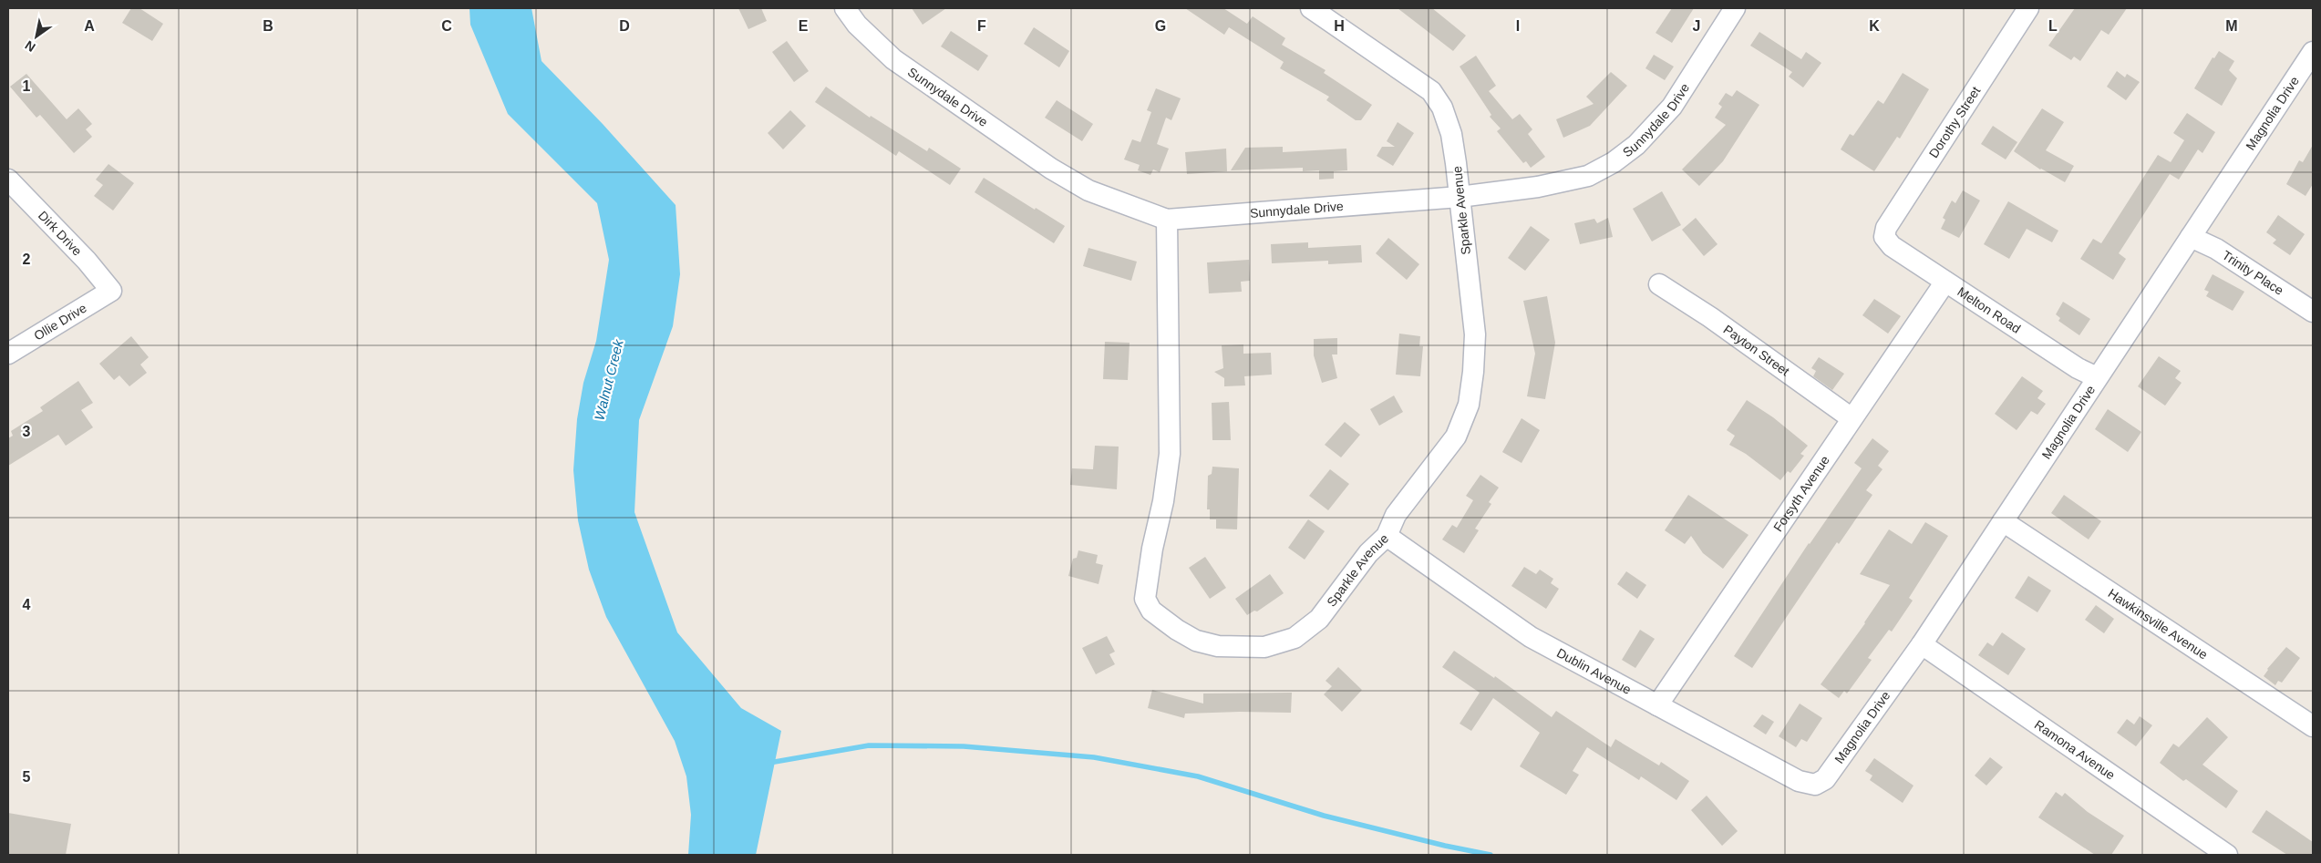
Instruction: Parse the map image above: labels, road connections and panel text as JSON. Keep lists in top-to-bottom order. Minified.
{"streets":{"street":["Sunnydale Drive","Magnolia Drive","Dorothy Street","Sparkle Avenue","Dirk Drive","Trinity Place","Melton Road","Ollie Drive","Payton Street","Forsyth Avenue","Hawkinsville Avenue","Dublin Avenue","Ramona Avenue"]},"crossings":[["Sunnydale Drive","Sparkle Avenue"],["Magnolia Drive","Trinity Place"],["Magnolia Drive","Melton Road"],["Magnolia Drive","Hawkinsville Avenue"],["Magnolia Drive","Dublin Avenue"],["Magnolia Drive","Ramona Avenue"],["Dorothy Street","Melton Road"],["Sparkle Avenue","Dublin Avenue"],["Dirk Drive","Ollie Drive"],["Melton Road","Forsyth Avenue"],["Payton Street","Forsyth Avenue"],["Forsyth Avenue","Dublin Avenue"]],"water":["Walnut Creek"],"north":"bottom left","grid":{"columns":["A","B","C","D","E","F","G","H","I","J","K","L","M"],"rows":["1","2","3","4","5"]}}
